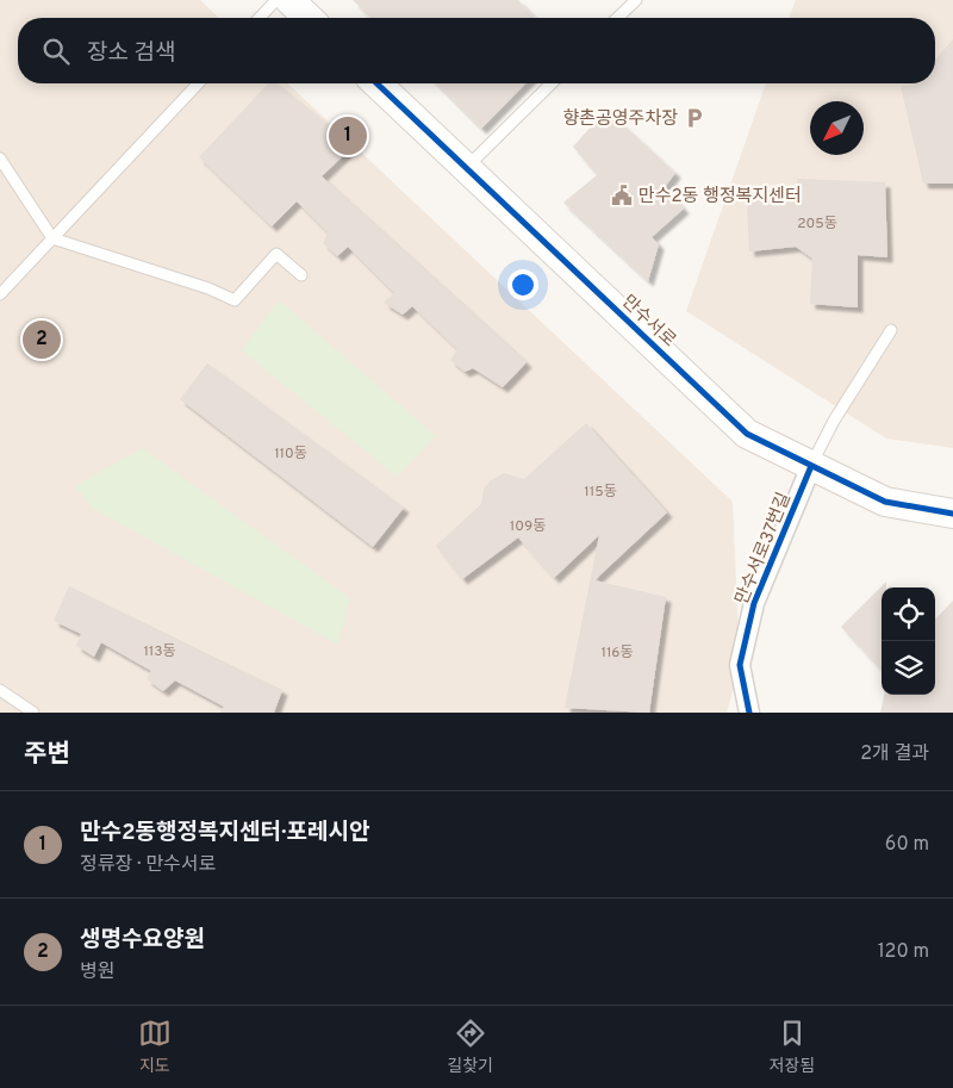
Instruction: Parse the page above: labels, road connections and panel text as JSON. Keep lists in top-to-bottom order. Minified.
{"streets":{"street":["만수서로","만수서로37번길"]},"crossings":[["만수서로","만수서로37번길"]],"places":{"parking":["향촌공영주차장"],"public building":["만수2동 행정복지센터"]},"house_numbers":["205동","110동","115동","109동","113동","116동"],"north":"bottom left","page":{"search":"장소 검색","pins":["1","2"],"heading":["주변","2개 결과"],"list":[{"mark":"1","name":"만수2동행정복지센터·포레시안","note":"정류장 · 만수서로","value":"60 m"},{"mark":"2","name":"생명수요양원","note":"병원","value":"120 m"}],"nav":["지도","길찾기","저장됨"]}}
